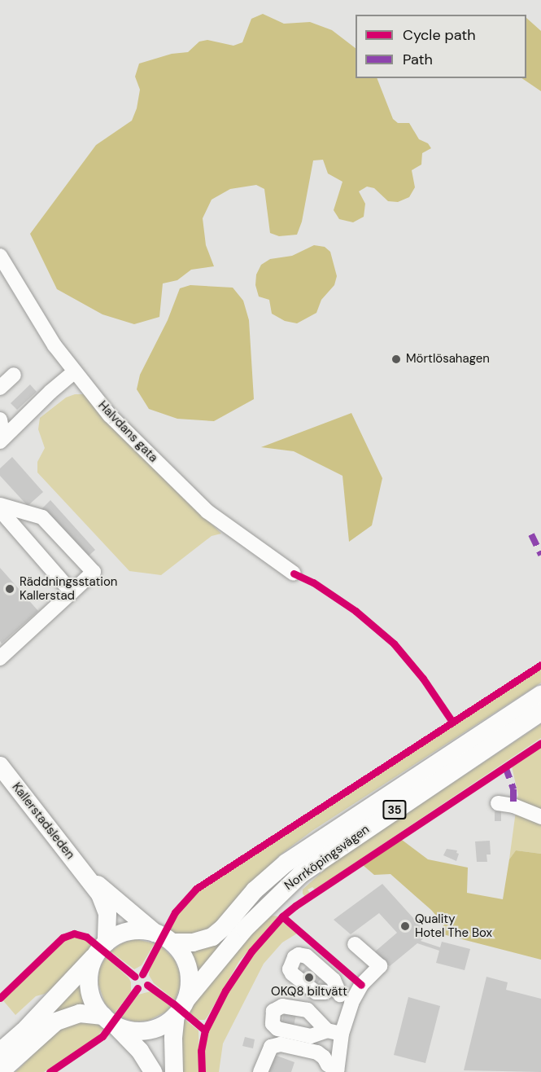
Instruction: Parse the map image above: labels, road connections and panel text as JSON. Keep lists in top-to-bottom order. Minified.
{"streets":{"main road":["35","Kallerstadsleden","Norrköpingsvägen"],"street":["Halvdans gata"]},"crossings":[["35","Kallerstadsleden"],["35","Norrköpingsvägen"],["Kallerstadsleden","Norrköpingsvägen"]],"places":["Mörtlösahagen","Räddningsstation Kallerstad","Quality Hotel The Box","OKQ8 biltvätt"],"legend":["Cycle path","Path"]}
